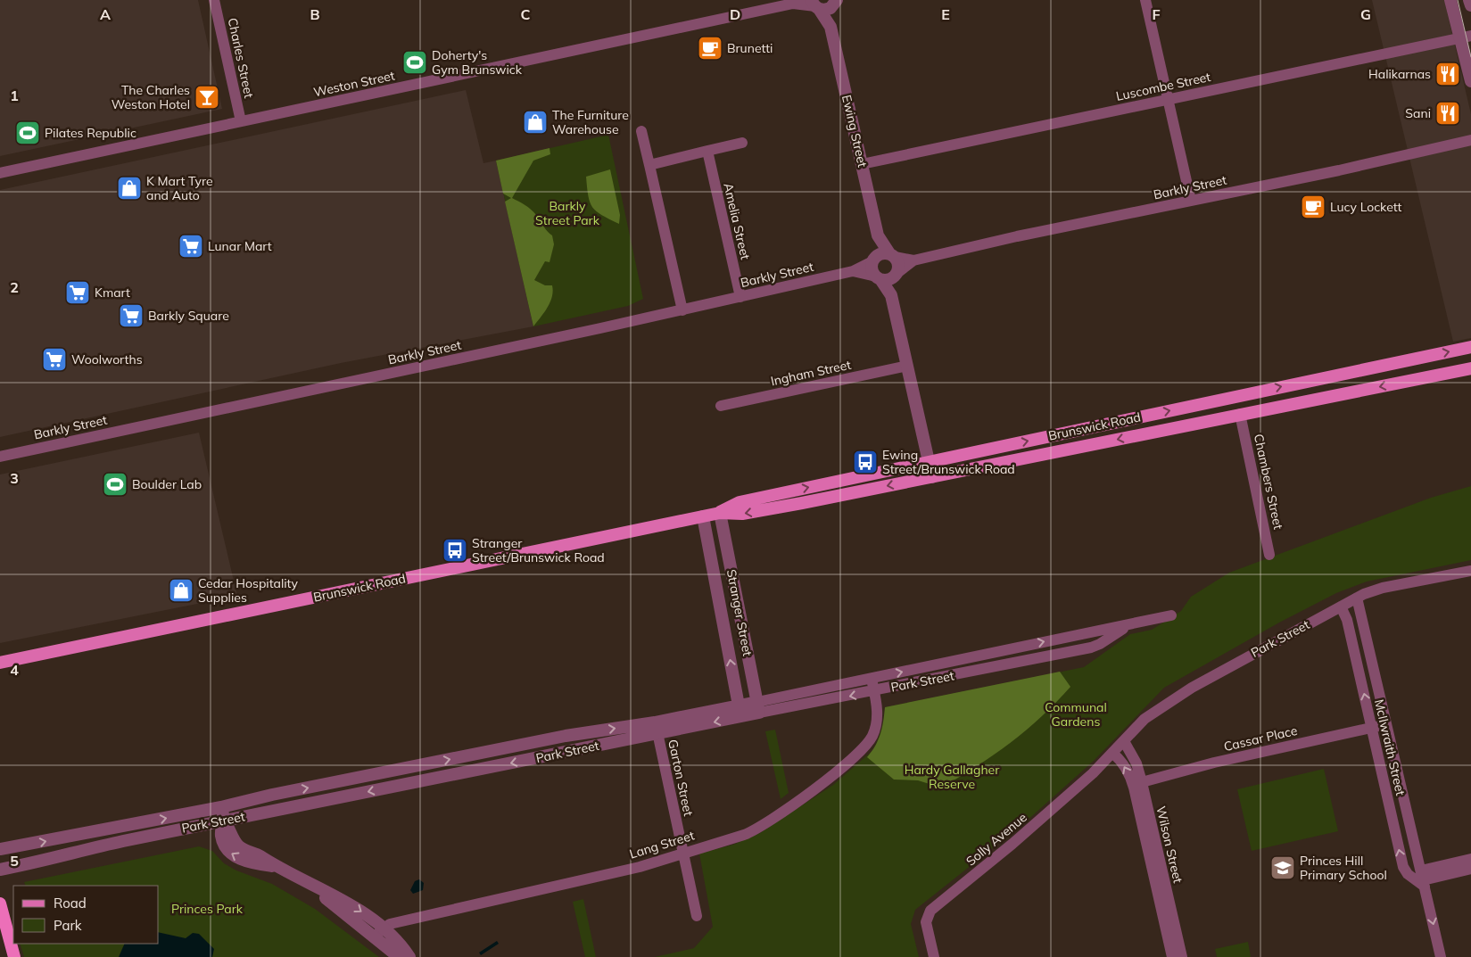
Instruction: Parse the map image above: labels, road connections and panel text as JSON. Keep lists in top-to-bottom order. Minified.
{"streets":{"main road":["Brunswick Road"],"street":["Charles Street","Weston Street","Luscombe Street","Ewing Street","Barkly Street","Amelia Street","Ingham Street","Chambers Street","Stranger Street","Park Street","Cassar Place","McIlwraith Street","Garton Street","Solly Avenue","Lang Street","Wilson Street"]},"crossings":[["Charles Street","Weston Street"],["Weston Street","Ewing Street"],["Luscombe Street","Ewing Street"],["Ewing Street","Barkly Street"],["Barkly Street","Amelia Street"],["Brunswick Road","Chambers Street"],["Brunswick Road","Stranger Street"],["Stranger Street","Park Street"],["Park Street","McIlwraith Street"],["Park Street","Garton Street"],["Park Street","Solly Avenue"],["Park Street","Lang Street"],["Park Street","Wilson Street"],["Cassar Place","McIlwraith Street"],["Cassar Place","Wilson Street"],["Garton Street","Lang Street"],["Solly Avenue","Wilson Street"]],"parks":["Barkly Street Park","Communal Gardens","Hardy Gallagher Reserve","Princes Park"],"places":{"cafe":["Brunetti","Lucy Lockett"],"sports":["Doherty's Gym Brunswick","Pilates Republic","Boulder Lab"],"restaurant":["Halikarnas","Sani"],"bar":["The Charles Weston Hotel"],"shop":["The Furniture Warehouse","K Mart Tyre and Auto","Cedar Hospitality Supplies"],"supermarket":["Lunar Mart","Kmart","Barkly Square","Woolworths"],"bus stop":["Ewing Street/Brunswick Road","Stranger Street/Brunswick Road"],"school or university":["Princes Hill Primary School"]},"legend":["Road","Park"],"grid":{"columns":["A","B","C","D","E","F","G"],"rows":["1","2","3","4","5"]}}
